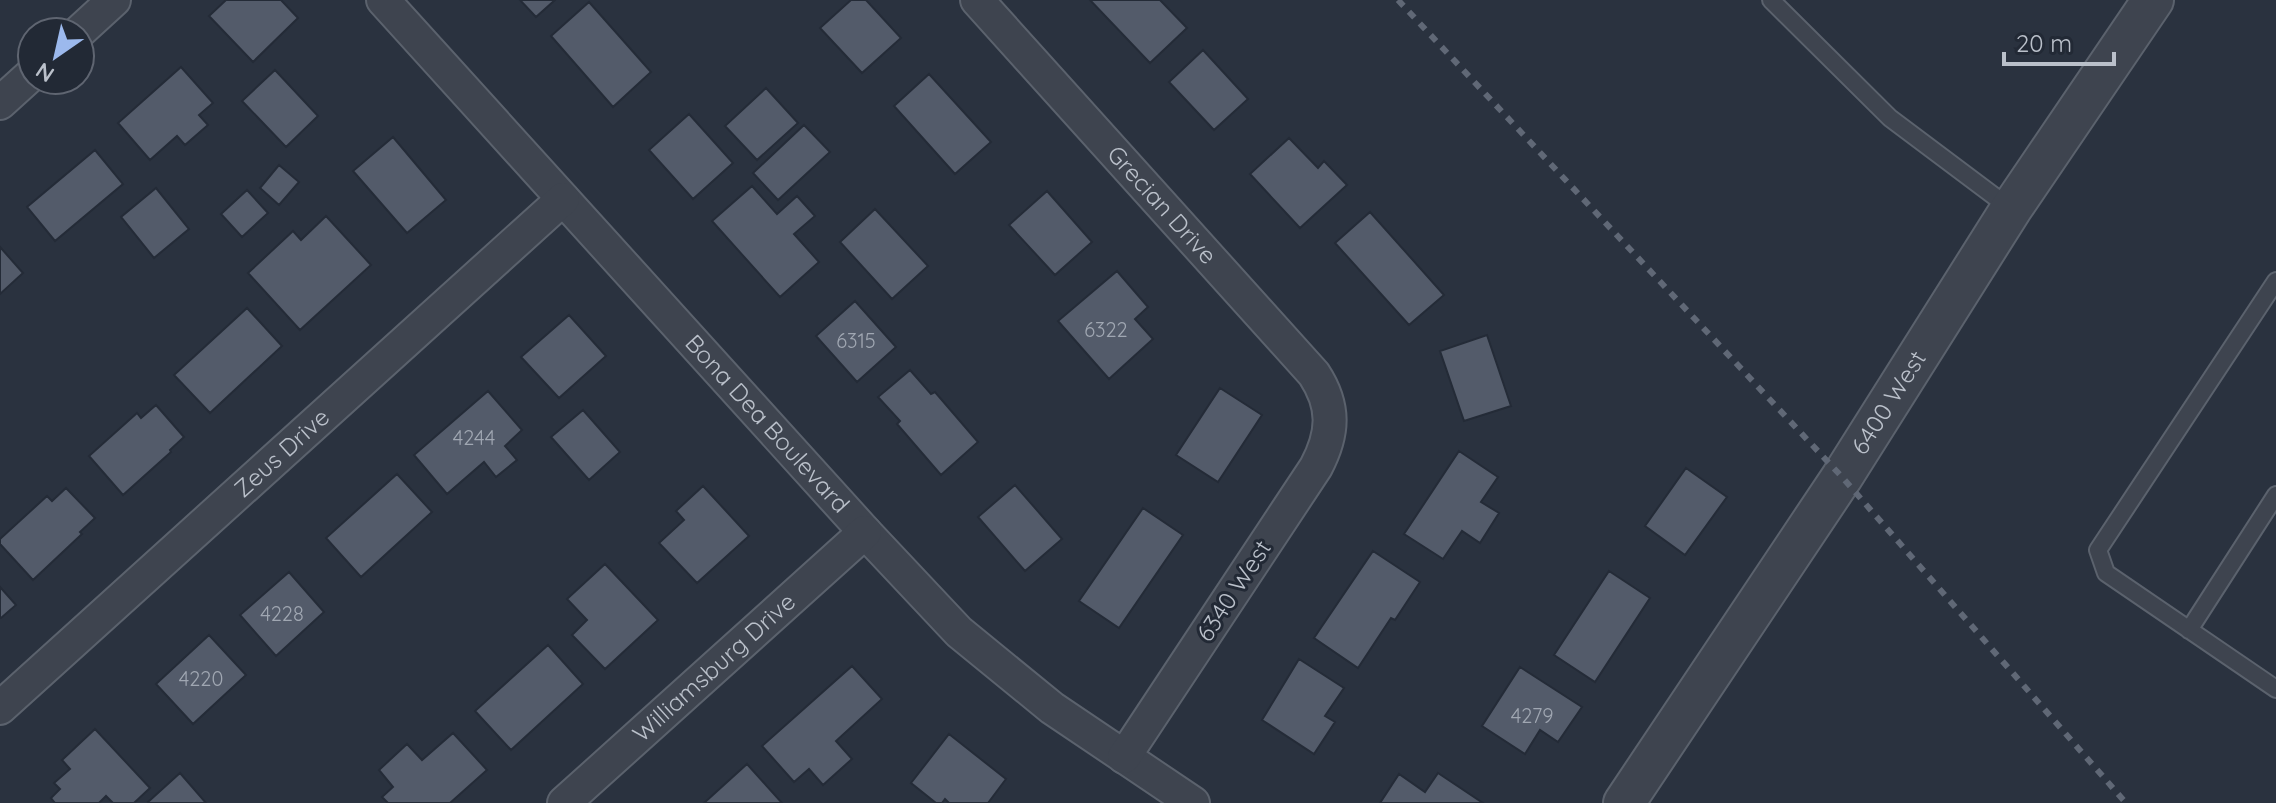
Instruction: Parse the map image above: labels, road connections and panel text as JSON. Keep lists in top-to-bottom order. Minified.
{"streets":{"street":["Grecian Drive","6400 West","Bona Dea Boulevard","Zeus Drive","6340 West","Williamsburg Drive"]},"crossings":[["Grecian Drive","6340 West"],["Bona Dea Boulevard","Zeus Drive"],["Bona Dea Boulevard","6340 West"],["Bona Dea Boulevard","Williamsburg Drive"]],"house_numbers":["6322","6315","4244","4228","4220","4279"],"scale_bar":"20 m","north":"bottom left"}
